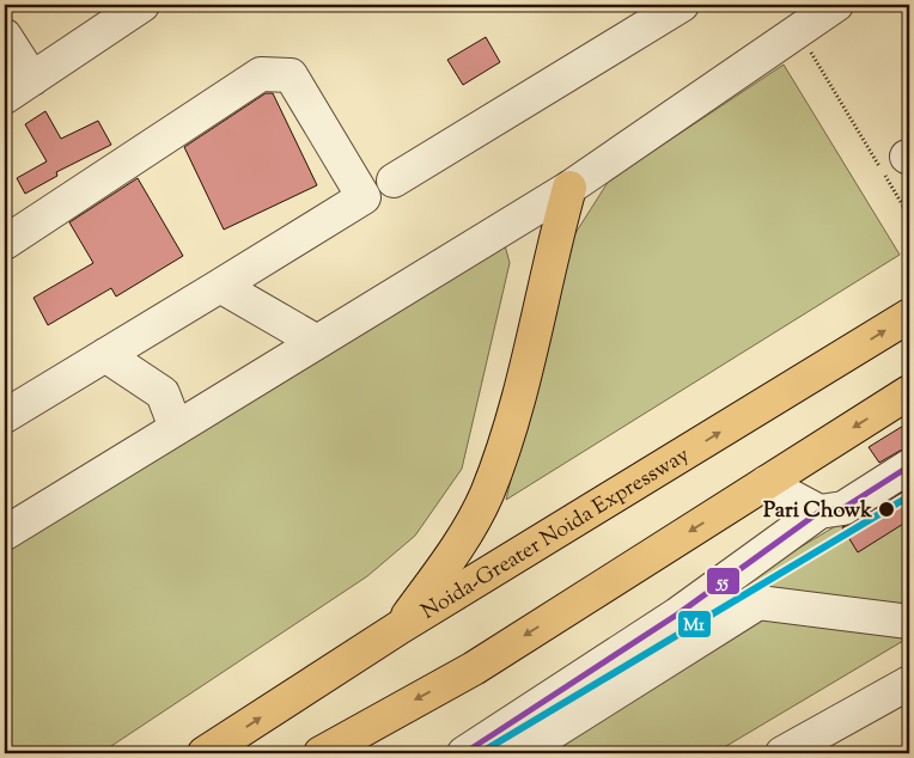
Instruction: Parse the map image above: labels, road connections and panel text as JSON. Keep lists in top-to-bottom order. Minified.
{"streets":{"highway":["Noida-Greater Noida Expressway"]},"places":["Pari Chowk"],"lines":["transit line 55","transit line M1"]}
